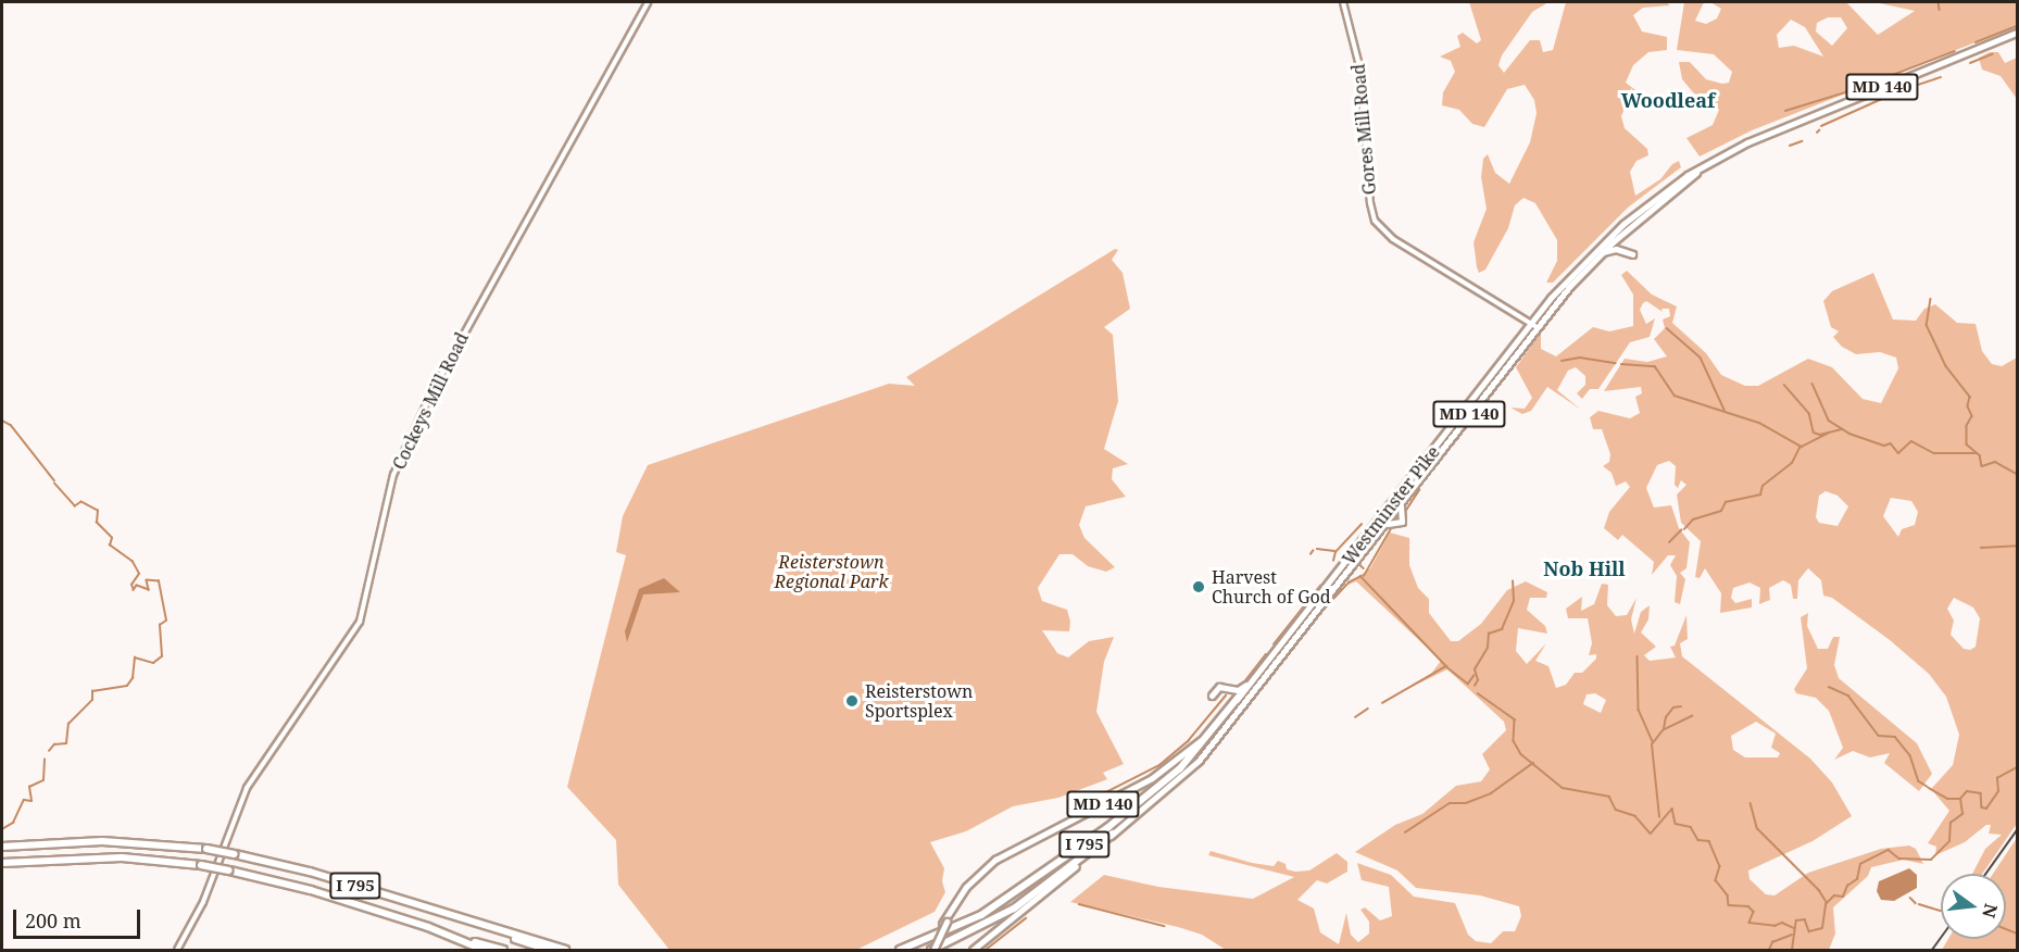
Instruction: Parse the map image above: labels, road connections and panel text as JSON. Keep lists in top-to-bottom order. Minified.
{"streets":{"highway":["MD 140","Westminster Pike","I 795"],"street":["Gores Mill Road","Cockeys Mill Road"]},"crossings":[["Gores Mill Road","Westminster Pike"],["Westminster Pike","I 795"]],"districts":["Woodleaf","Nob Hill"],"parks":["Reisterstown Regional Park"],"places":["Harvest Church of God","Reisterstown Sportsplex"],"scale_bar":"200 m","north":"right"}
